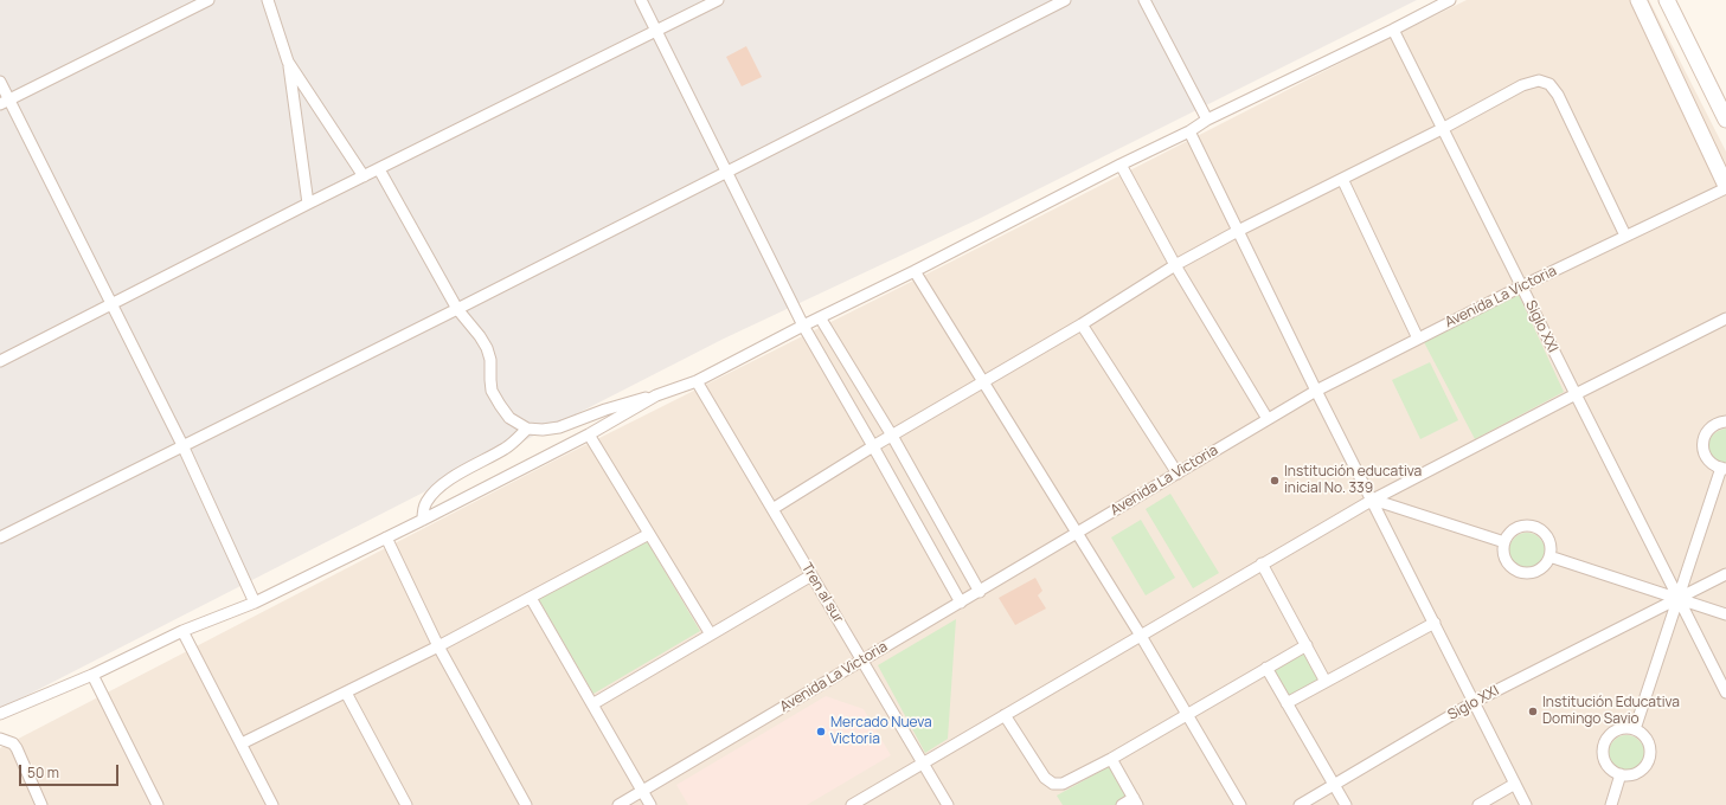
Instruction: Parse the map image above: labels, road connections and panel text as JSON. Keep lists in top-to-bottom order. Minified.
{"streets":{"street":["Avenida La Victoria","Siglo XXI","Tren al sur"]},"crossings":[["Avenida La Victoria","Siglo XXI"],["Avenida La Victoria","Tren al sur"]],"places":["Institución educativa inicial No. 339","Institución Educativa Domingo Savio","Mercado Nueva Victoria"],"scale_bar":"50 m"}
